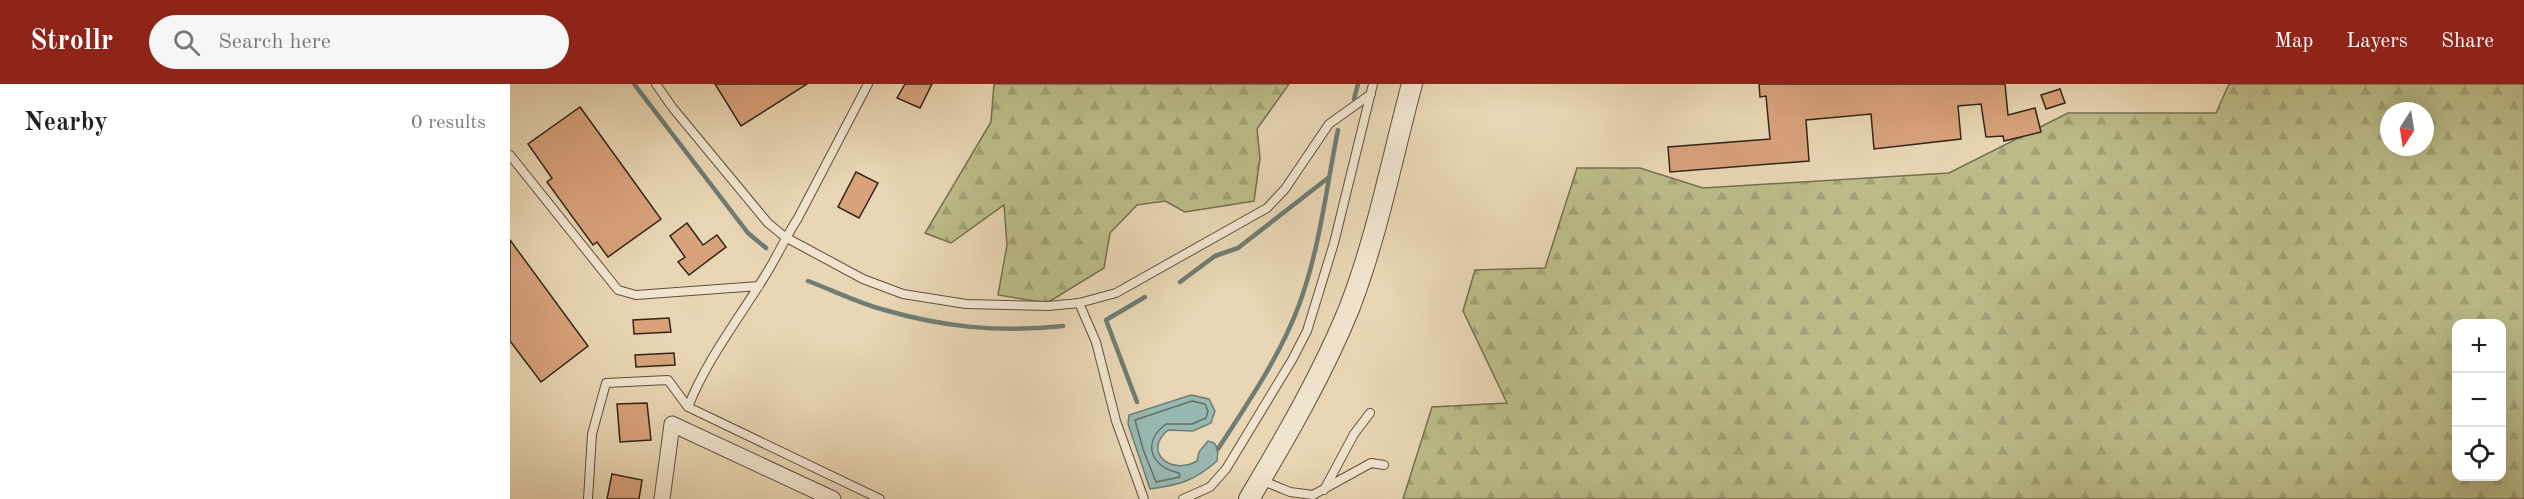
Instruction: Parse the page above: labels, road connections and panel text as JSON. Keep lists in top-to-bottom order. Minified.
{"north":"bottom","page":{"header":"Strollr","search":"Search here","nav":["Map","Layers","Share"],"heading":["Nearby","0 results"],"map_buttons":["+","−"]}}
